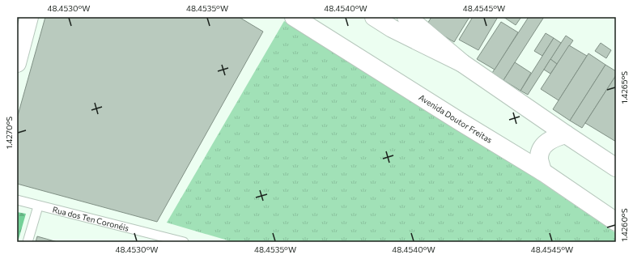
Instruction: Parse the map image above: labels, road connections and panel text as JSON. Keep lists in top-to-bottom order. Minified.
{"streets":{"main road":["Avenida Doutor Freitas"],"lane":["Rua dos Ten Coronéis"]},"coordinates":["48.4530°W","48.4535°W","48.4540°W","48.4545°W","1.4265°S","1.4270°S","1.4260°S"]}
